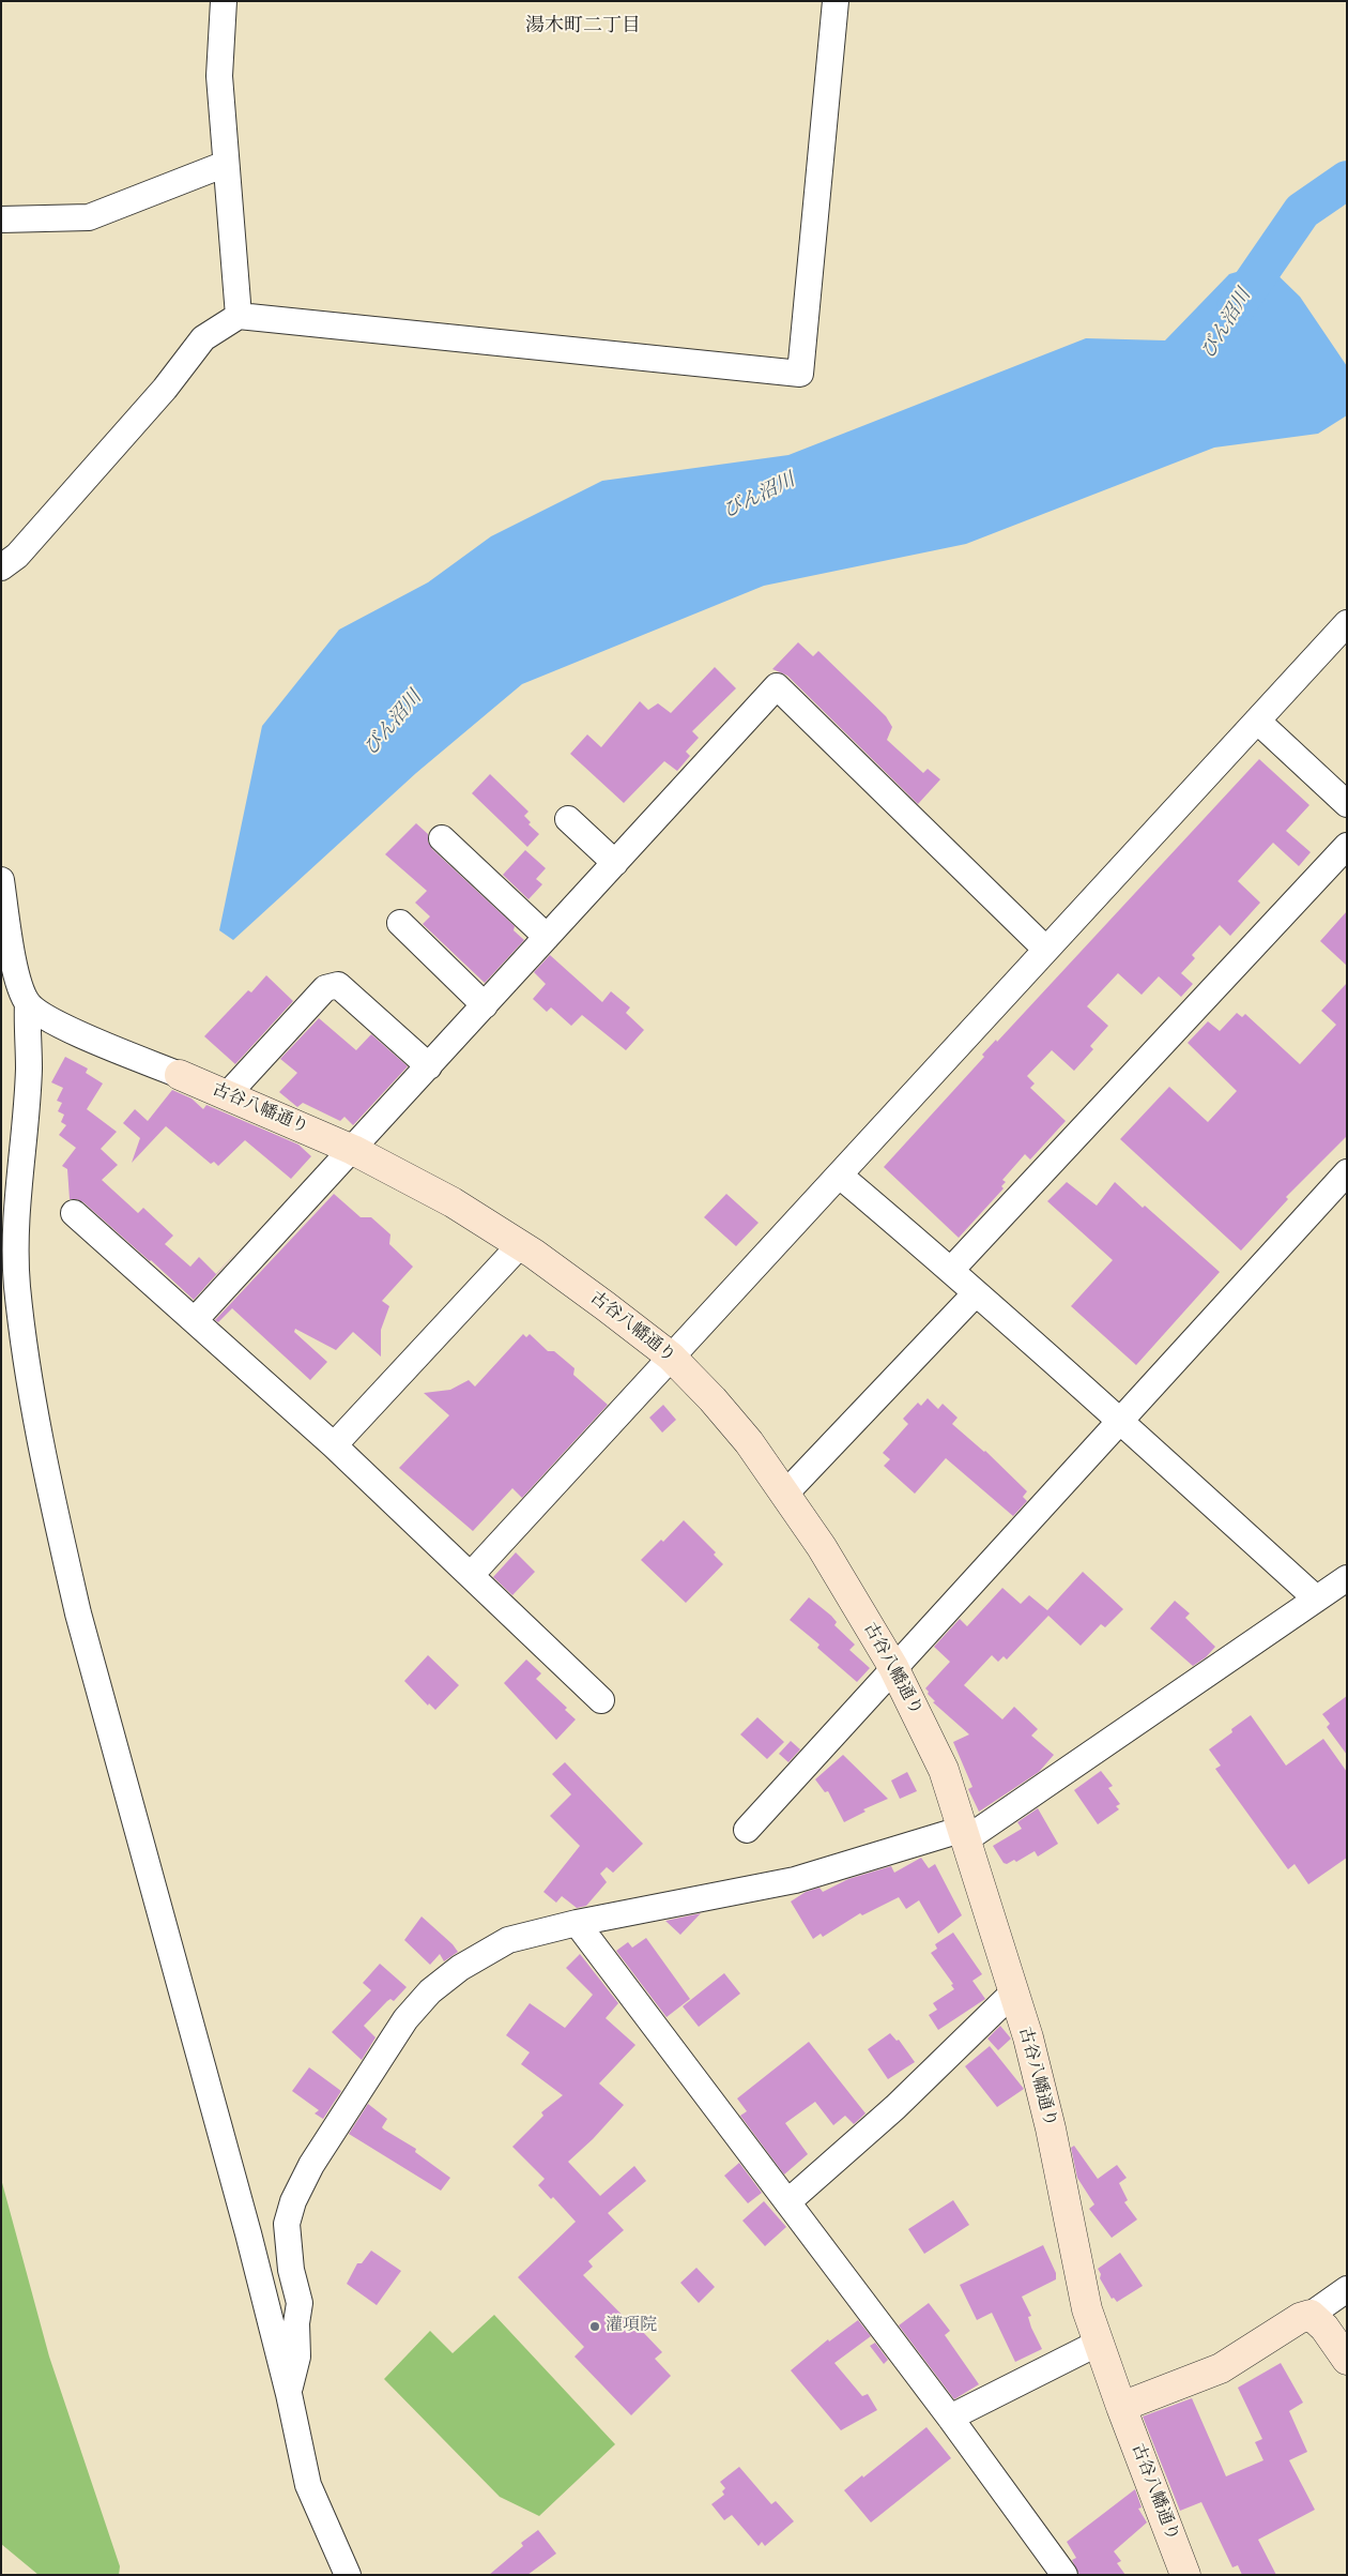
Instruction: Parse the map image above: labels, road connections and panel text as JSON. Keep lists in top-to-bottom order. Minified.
{"streets":{"street":["古谷八幡通り"]},"districts":["湯木町二丁目"],"water":["びん沼川"],"places":["灌項院"]}
